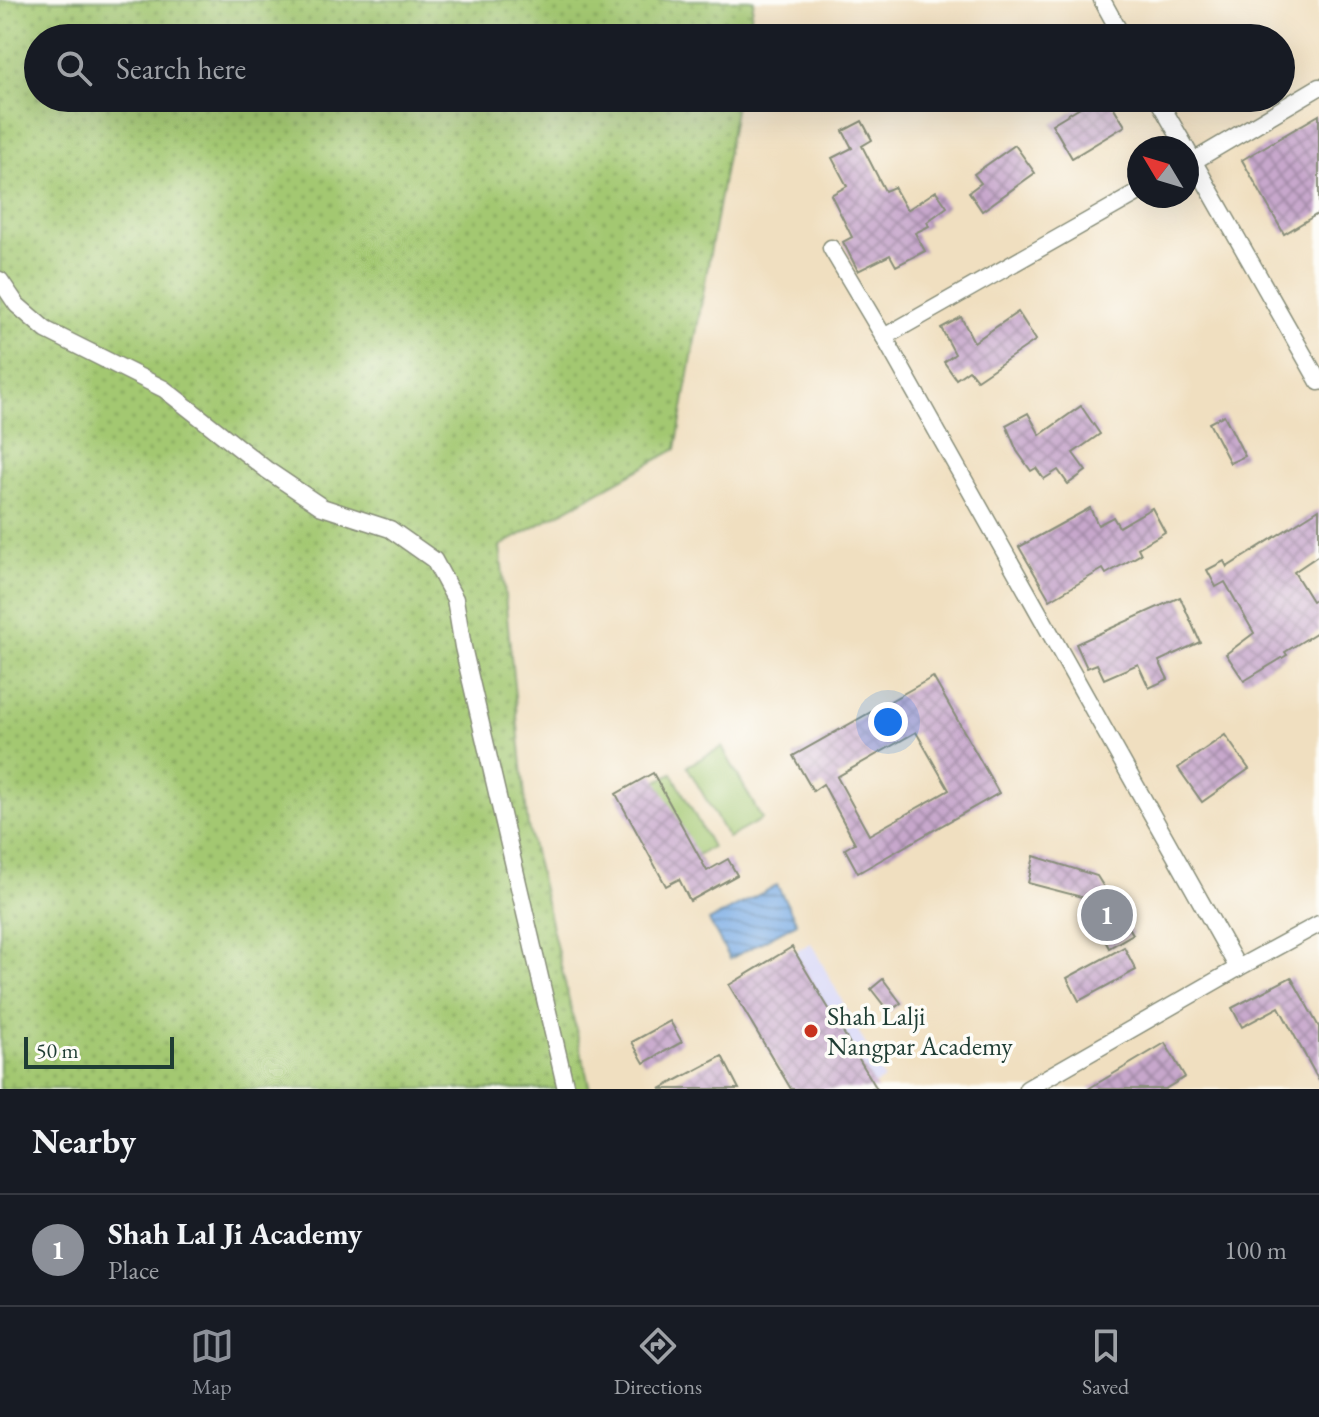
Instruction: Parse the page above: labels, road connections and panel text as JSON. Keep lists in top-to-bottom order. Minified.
{"places":["Shah Lalji Nangpar Academy"],"scale_bar":"50 m","north":"top left","page":{"search":"Search here","pins":"1","scale":"50 m","heading":"Nearby","list":[{"mark":"1","name":"Shah Lal Ji Academy","note":"Place","value":"100 m"}],"nav":["Map","Directions","Saved"]}}
